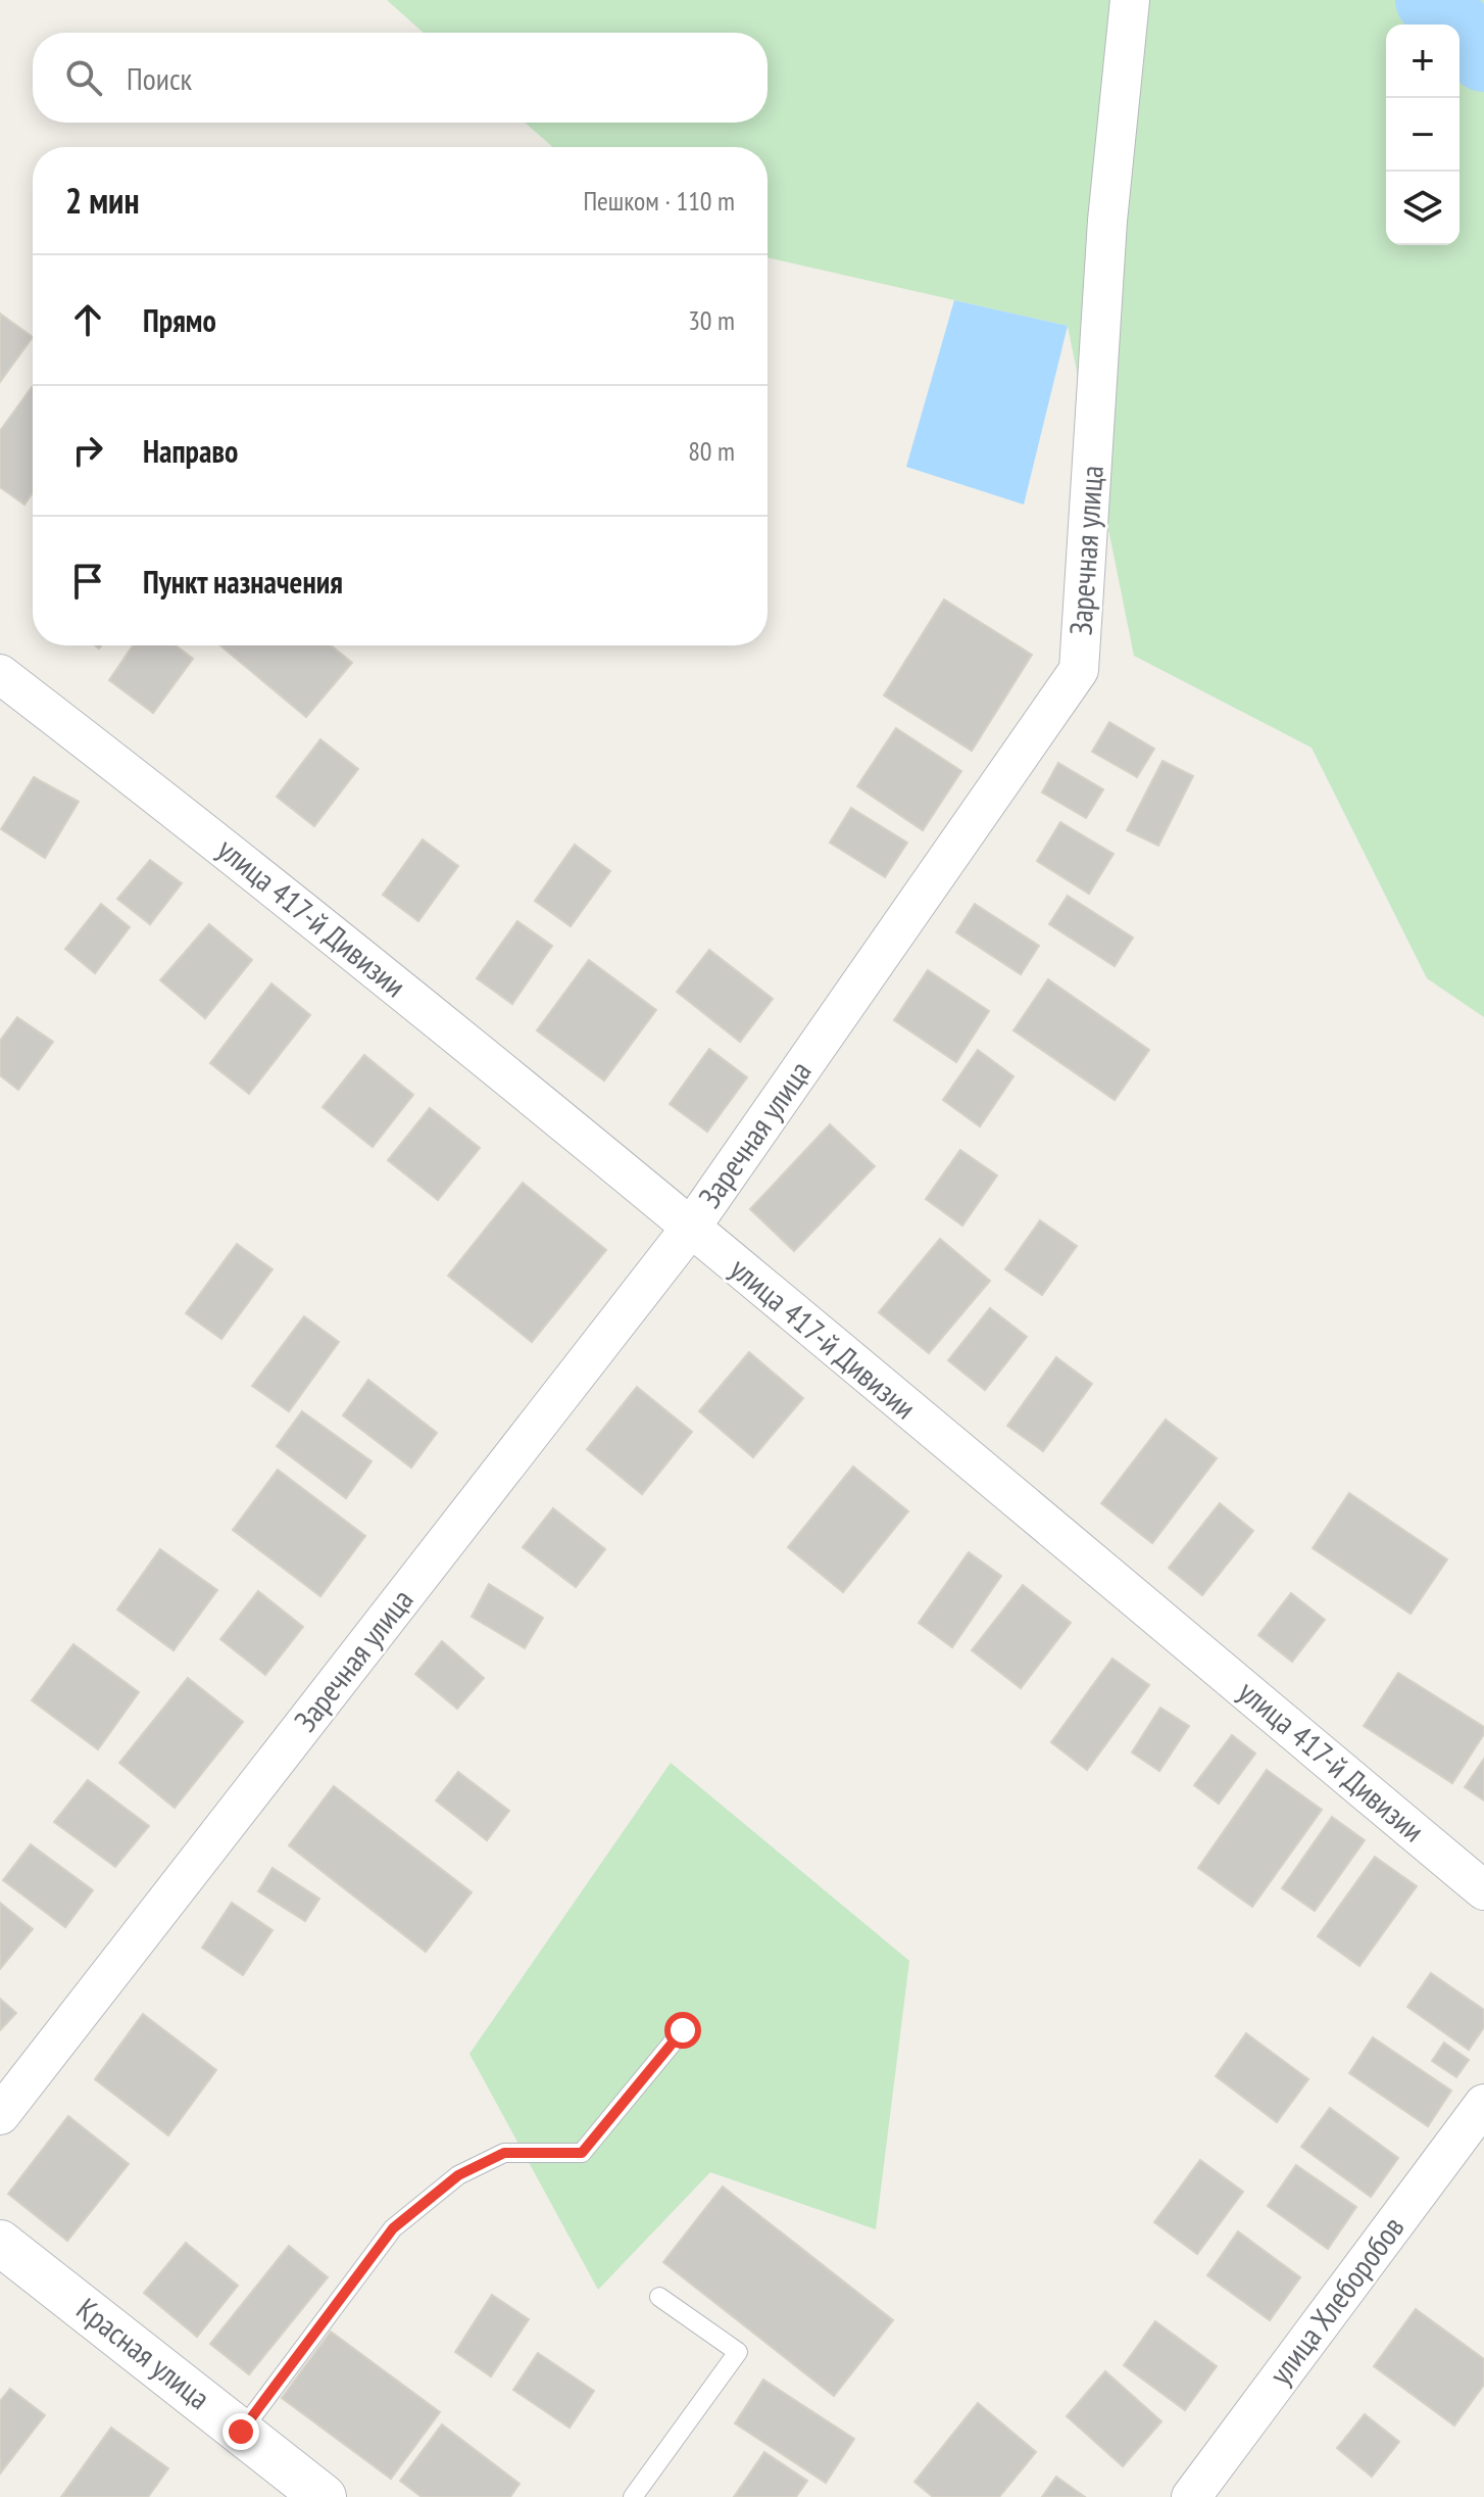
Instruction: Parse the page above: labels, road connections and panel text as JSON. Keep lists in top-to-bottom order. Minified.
{"streets":{"street":["Заречная улица","улица 417-й Дивизии","улица Хлеборобов","Красная улица"]},"crossings":[["Заречная улица","улица 417-й Дивизии"]],"page":{"map_buttons":["+","−"],"search":"Поиск","heading":["2 мин","Пешком · 110 m"],"list":[["Прямо","30 m"],["Направо","80 m"],"Пункт назначения"]}}
